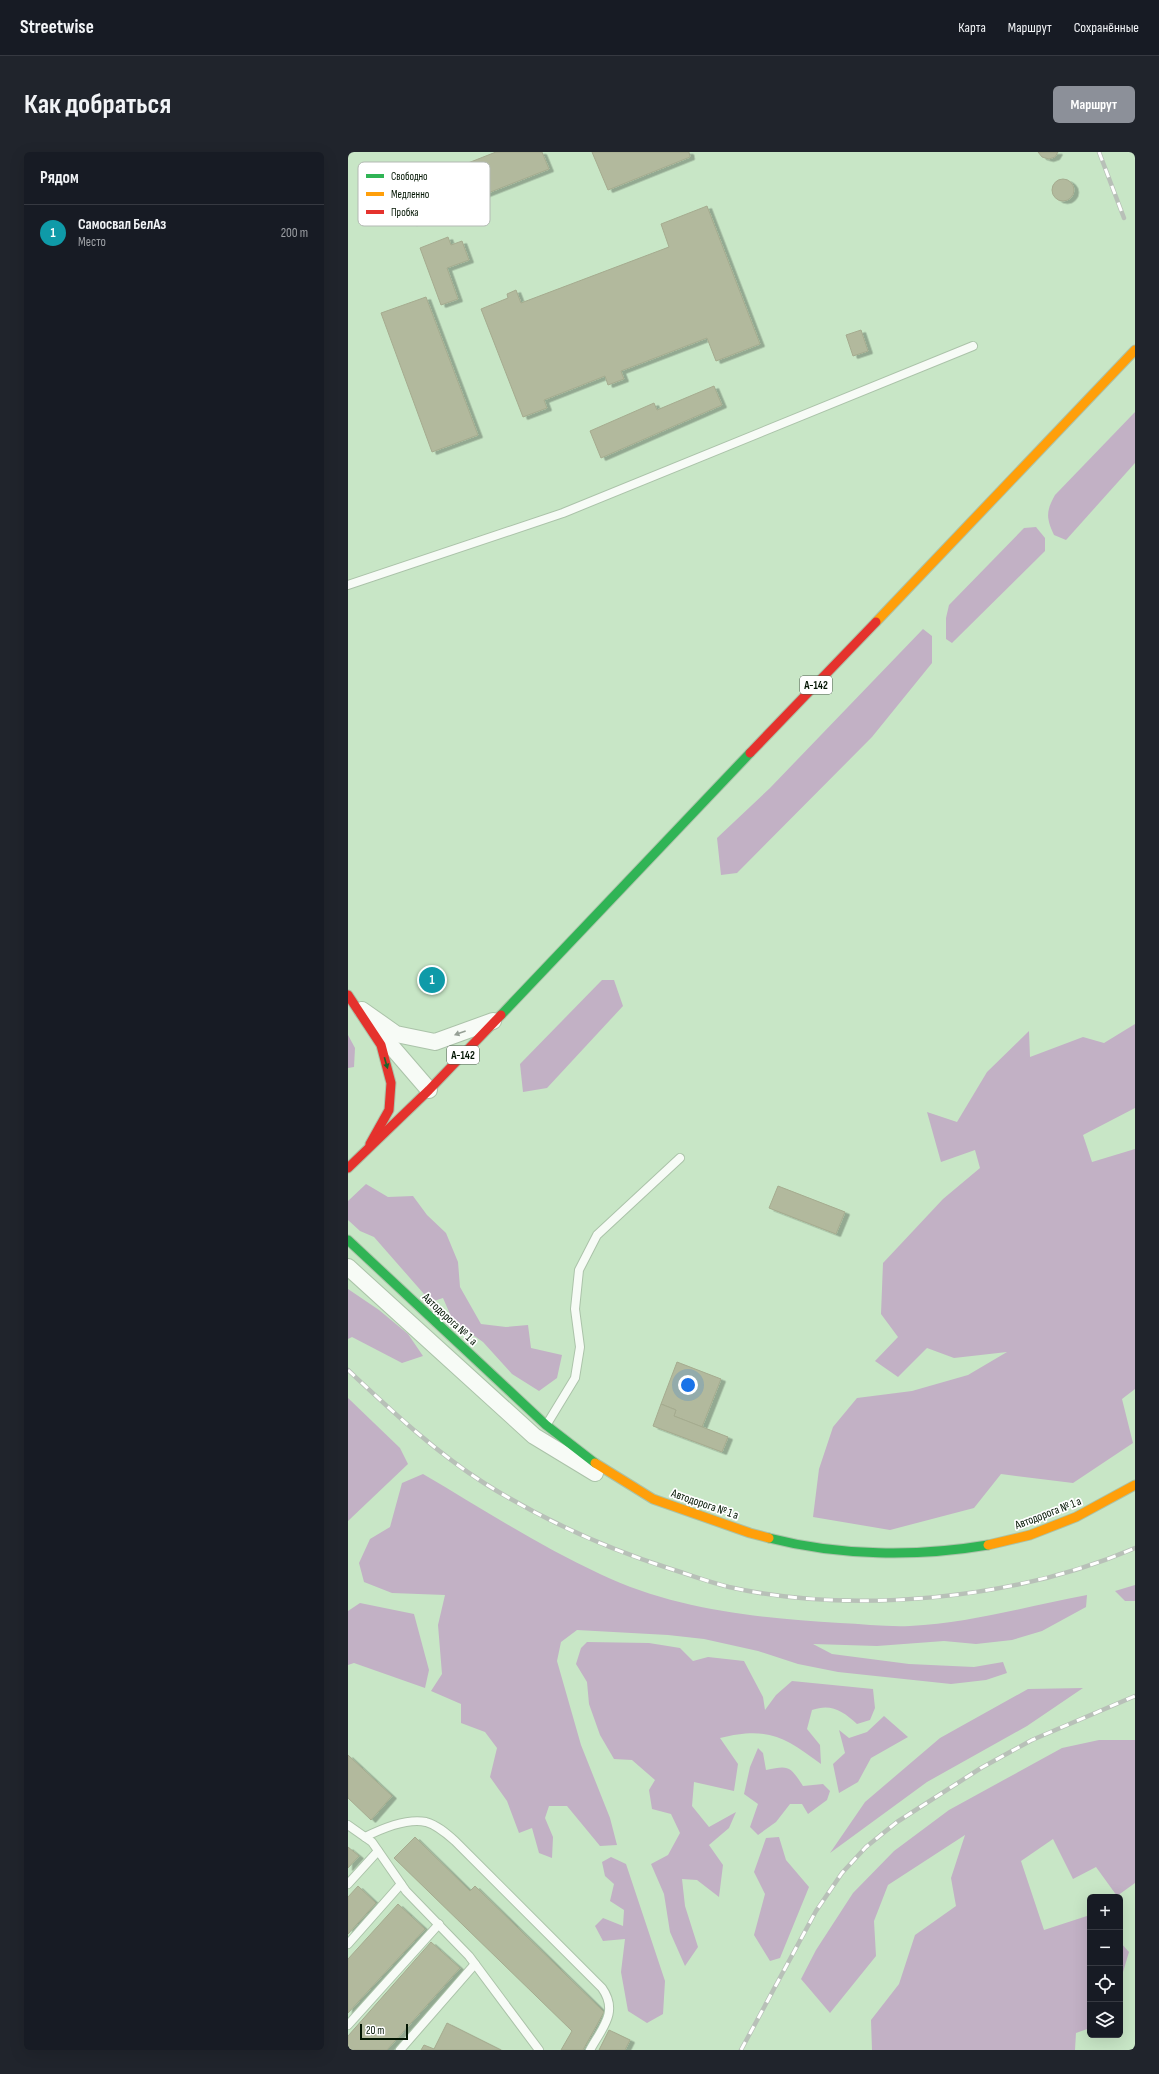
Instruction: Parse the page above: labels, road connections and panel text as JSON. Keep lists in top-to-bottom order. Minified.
{"streets":{"main road":["А-142","Автодорога № 1 а"]},"legend":["Свободно","Медленно","Пробка"],"scale_bar":"20 m","page":{"header":"Streetwise","nav":["Карта","Маршрут","Сохранённые"],"buttons":"Маршрут","title":"Как добраться","heading":"Рядом","list":[{"mark":"1","name":"Самосвал БелАз","note":"Место","value":"200 m"}],"pins":"1","map_buttons":["+","−"],"scale":"20 m"}}
